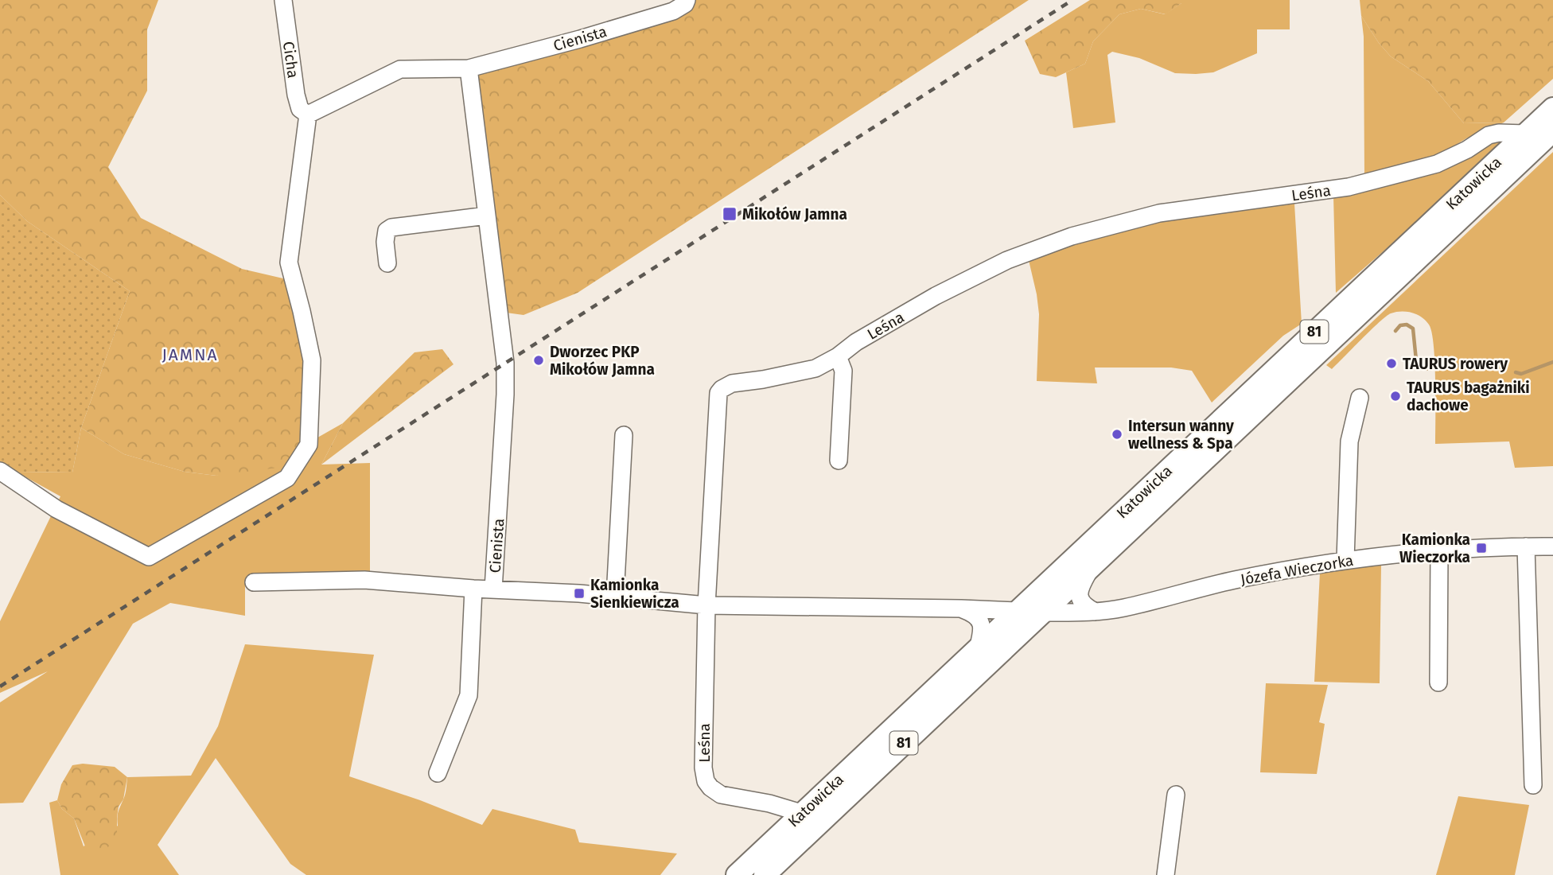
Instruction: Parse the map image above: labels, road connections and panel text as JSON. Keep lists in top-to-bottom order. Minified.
{"streets":{"main road":["Katowicka","81"],"street":["Cienista","Cicha","Leśna","Józefa Wieczorka"]},"crossings":[["Cienista","Cicha"],["Cienista","Katowicka"],["Cienista","Leśna"],["Katowicka","Leśna"],["Katowicka","Józefa Wieczorka"]],"districts":["JAMNA"],"places":{"transit":["Mikołów Jamna","Kamionka Wieczorka","Kamionka Sienkiewicza"],"other":["Dworzec PKP Mikołów Jamna","TAURUS rowery","TAURUS bagażniki dachowe","Intersun wanny wellness & Spa"]}}
